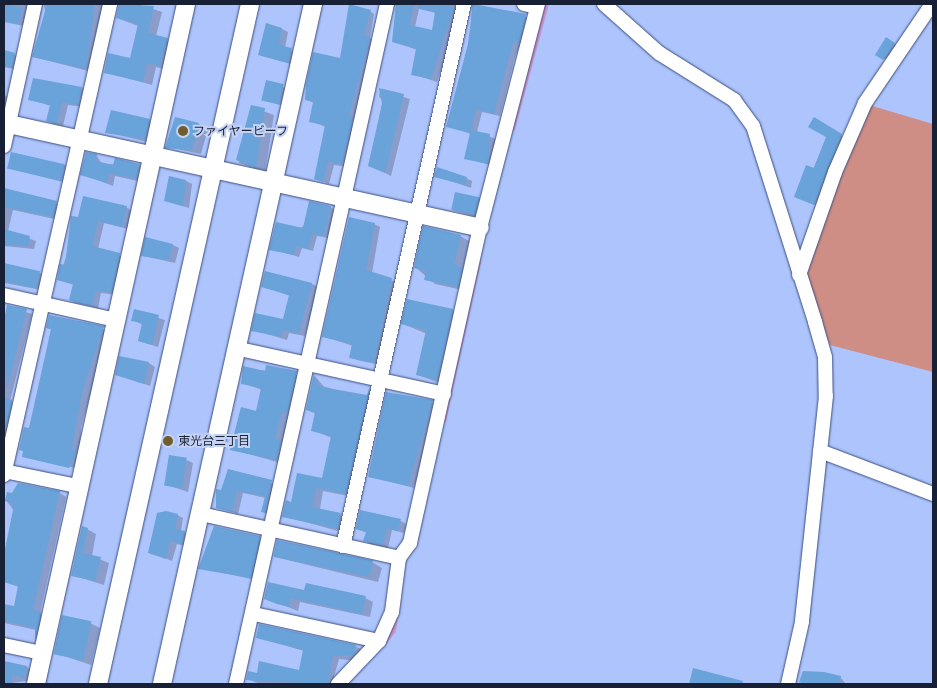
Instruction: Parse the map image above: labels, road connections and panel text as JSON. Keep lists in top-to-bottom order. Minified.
{"places":["ファイヤービーフ","東光台三丁目"]}
